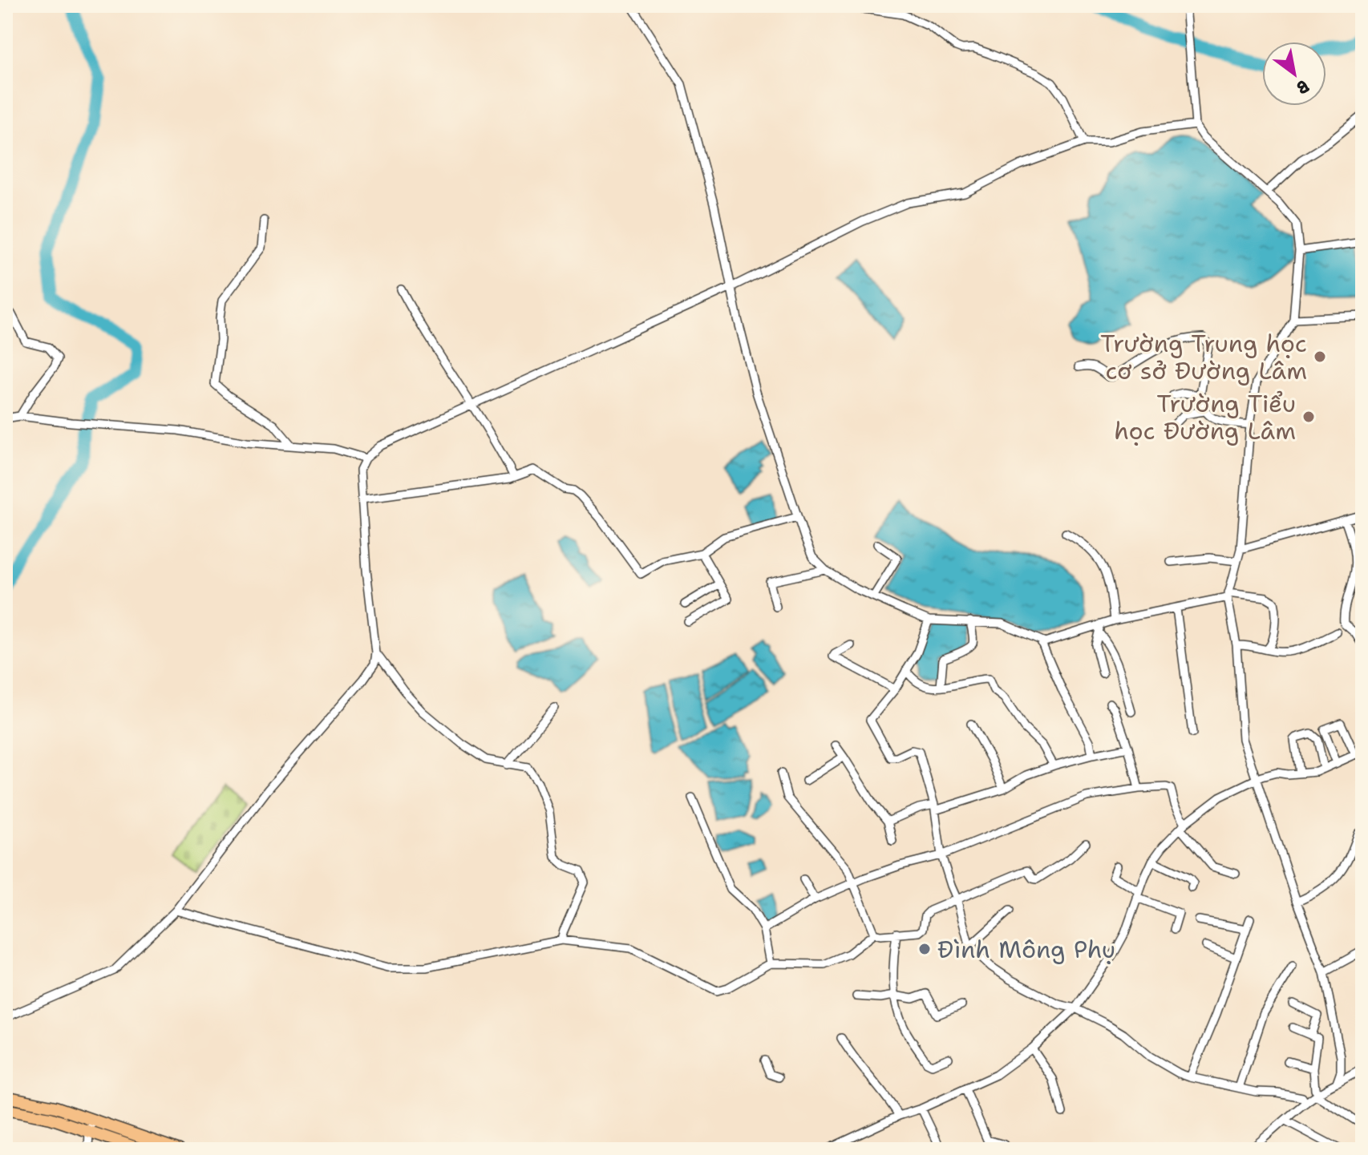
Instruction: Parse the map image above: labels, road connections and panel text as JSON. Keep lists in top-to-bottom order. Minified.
{"places":["Trường Trung học cơ sở Đường Lâm","Trường Tiểu học Đường Lâm","Đình Mông Phụ"],"north":"bottom right"}
